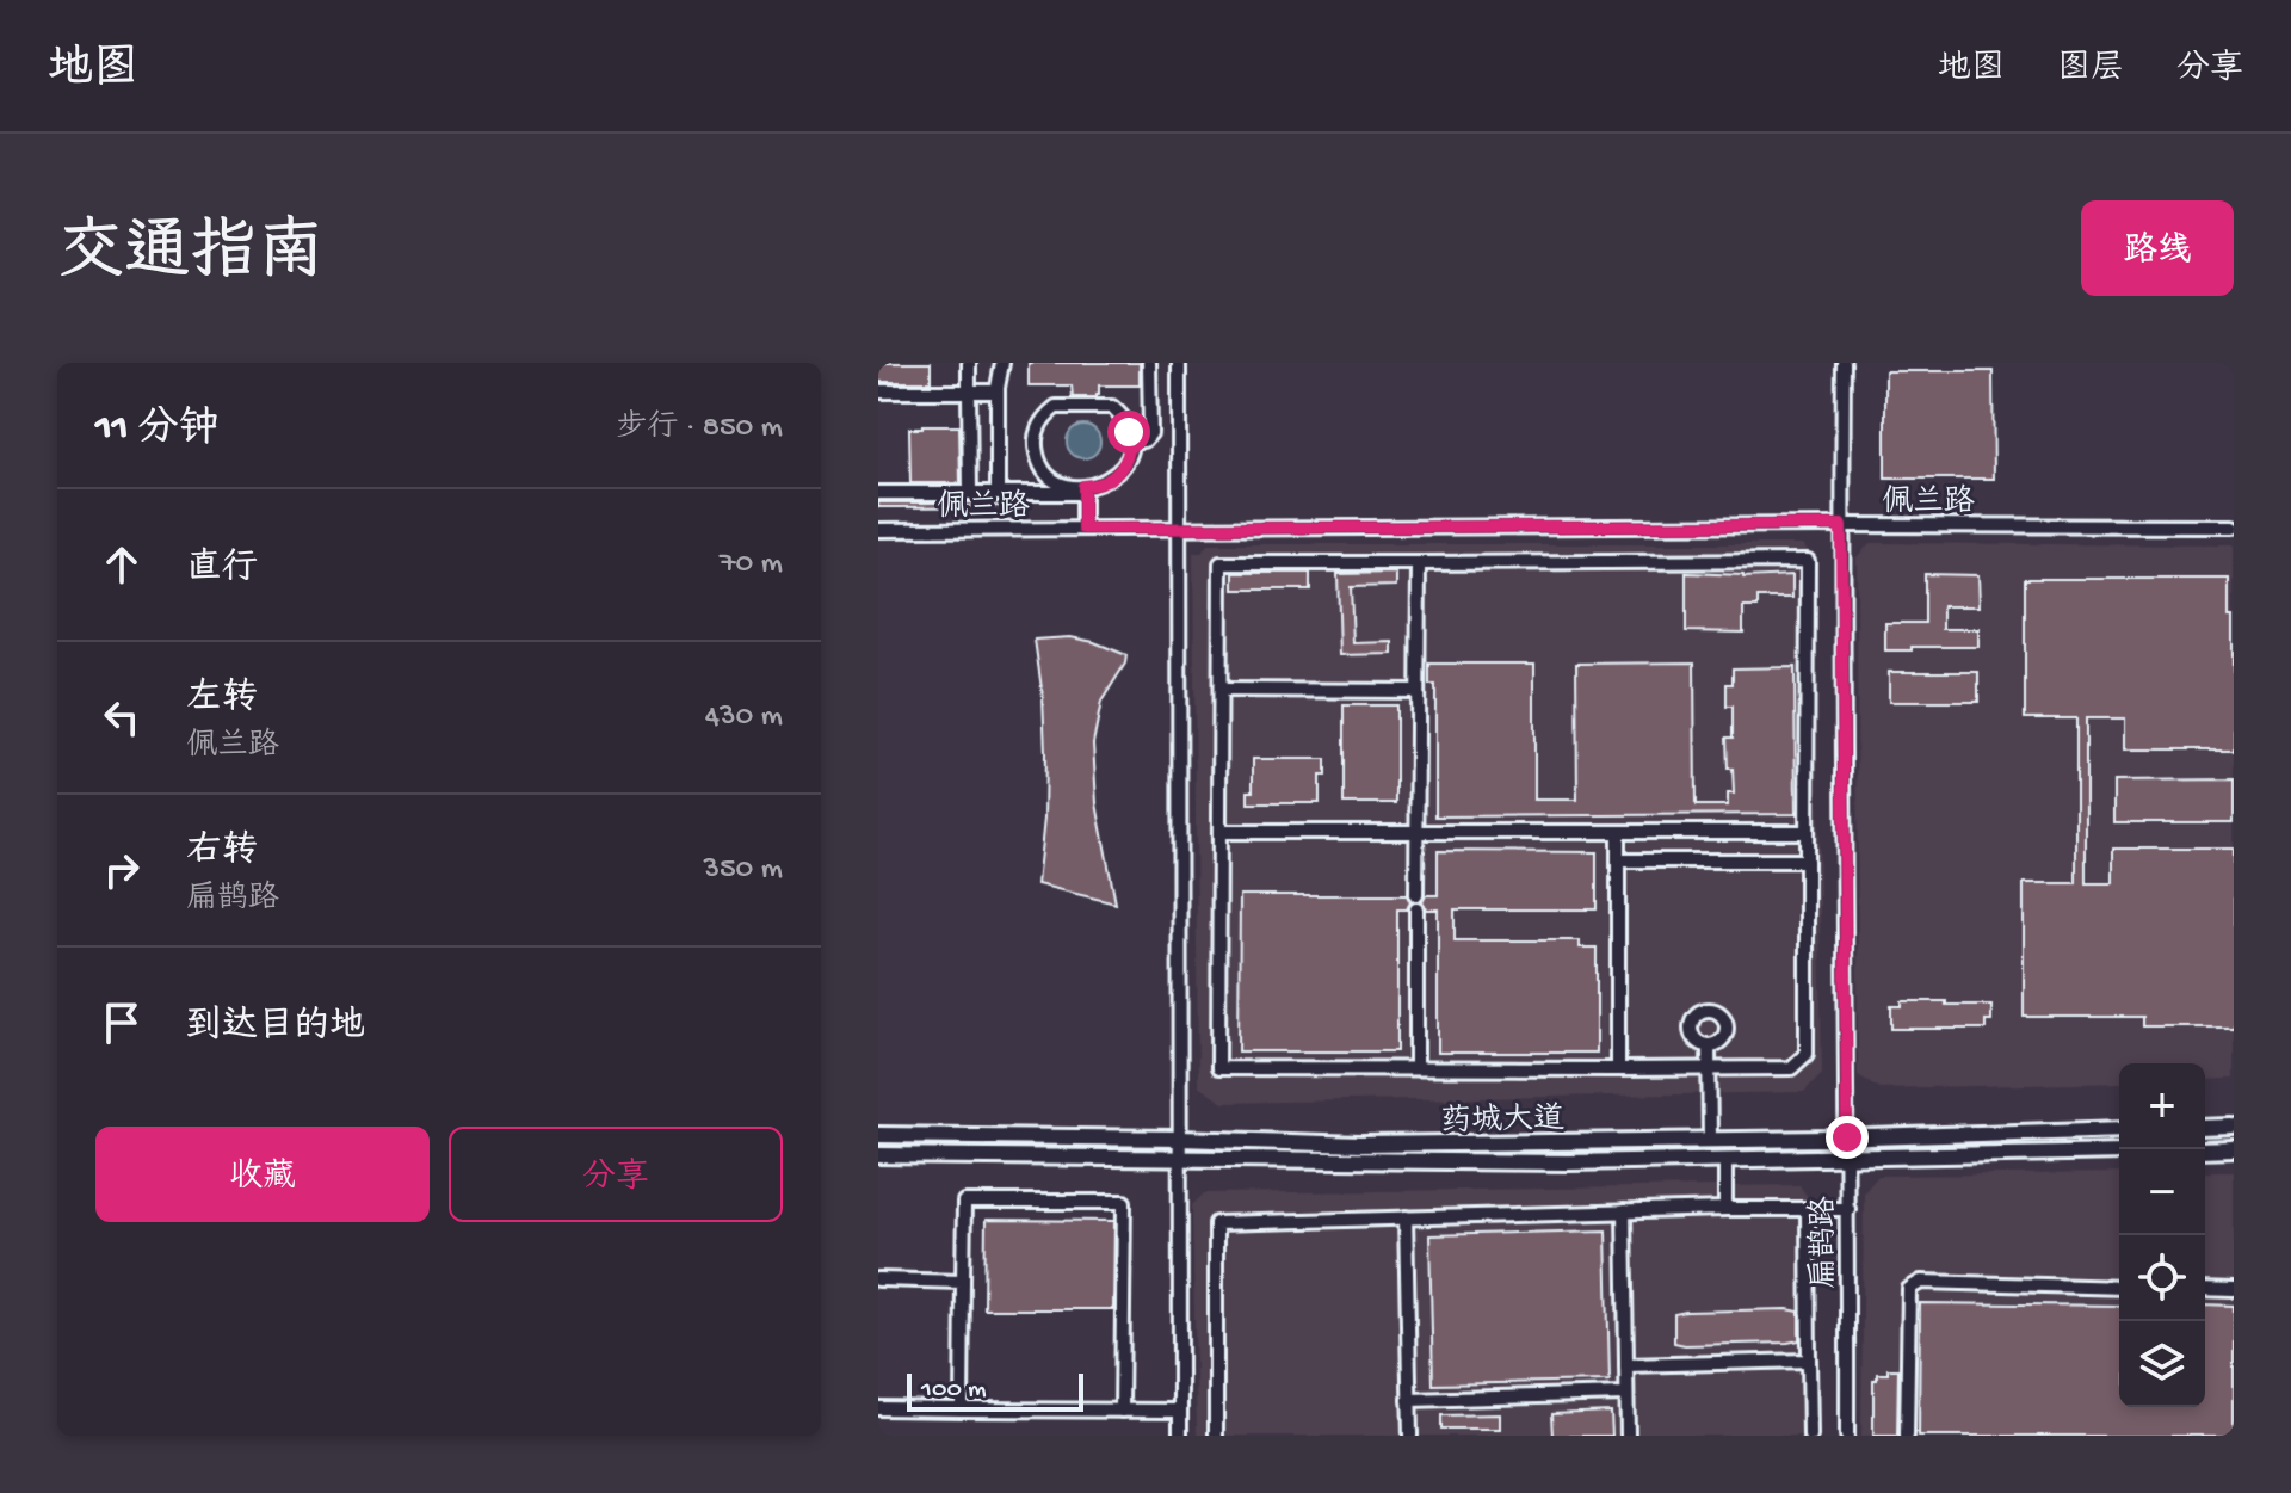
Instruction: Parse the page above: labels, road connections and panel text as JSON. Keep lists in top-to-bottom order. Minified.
{"streets":{"main road":["药城大道"],"street":["佩兰路","扁鹊路"]},"crossings":[["佩兰路","扁鹊路"],["药城大道","扁鹊路"]],"scale_bar":"100 m","page":{"header":"地图","nav":["地图","图层","分享"],"title":"交通指南","buttons":["路线",["收藏","分享"]],"heading":["11 分钟","步行 · 850 m"],"list":[["直行","70 m"],["左转","佩兰路","430 m"],["右转","扁鹊路","350 m"],"到达目的地"],"map_buttons":["+","−"],"scale":"100 m"}}
